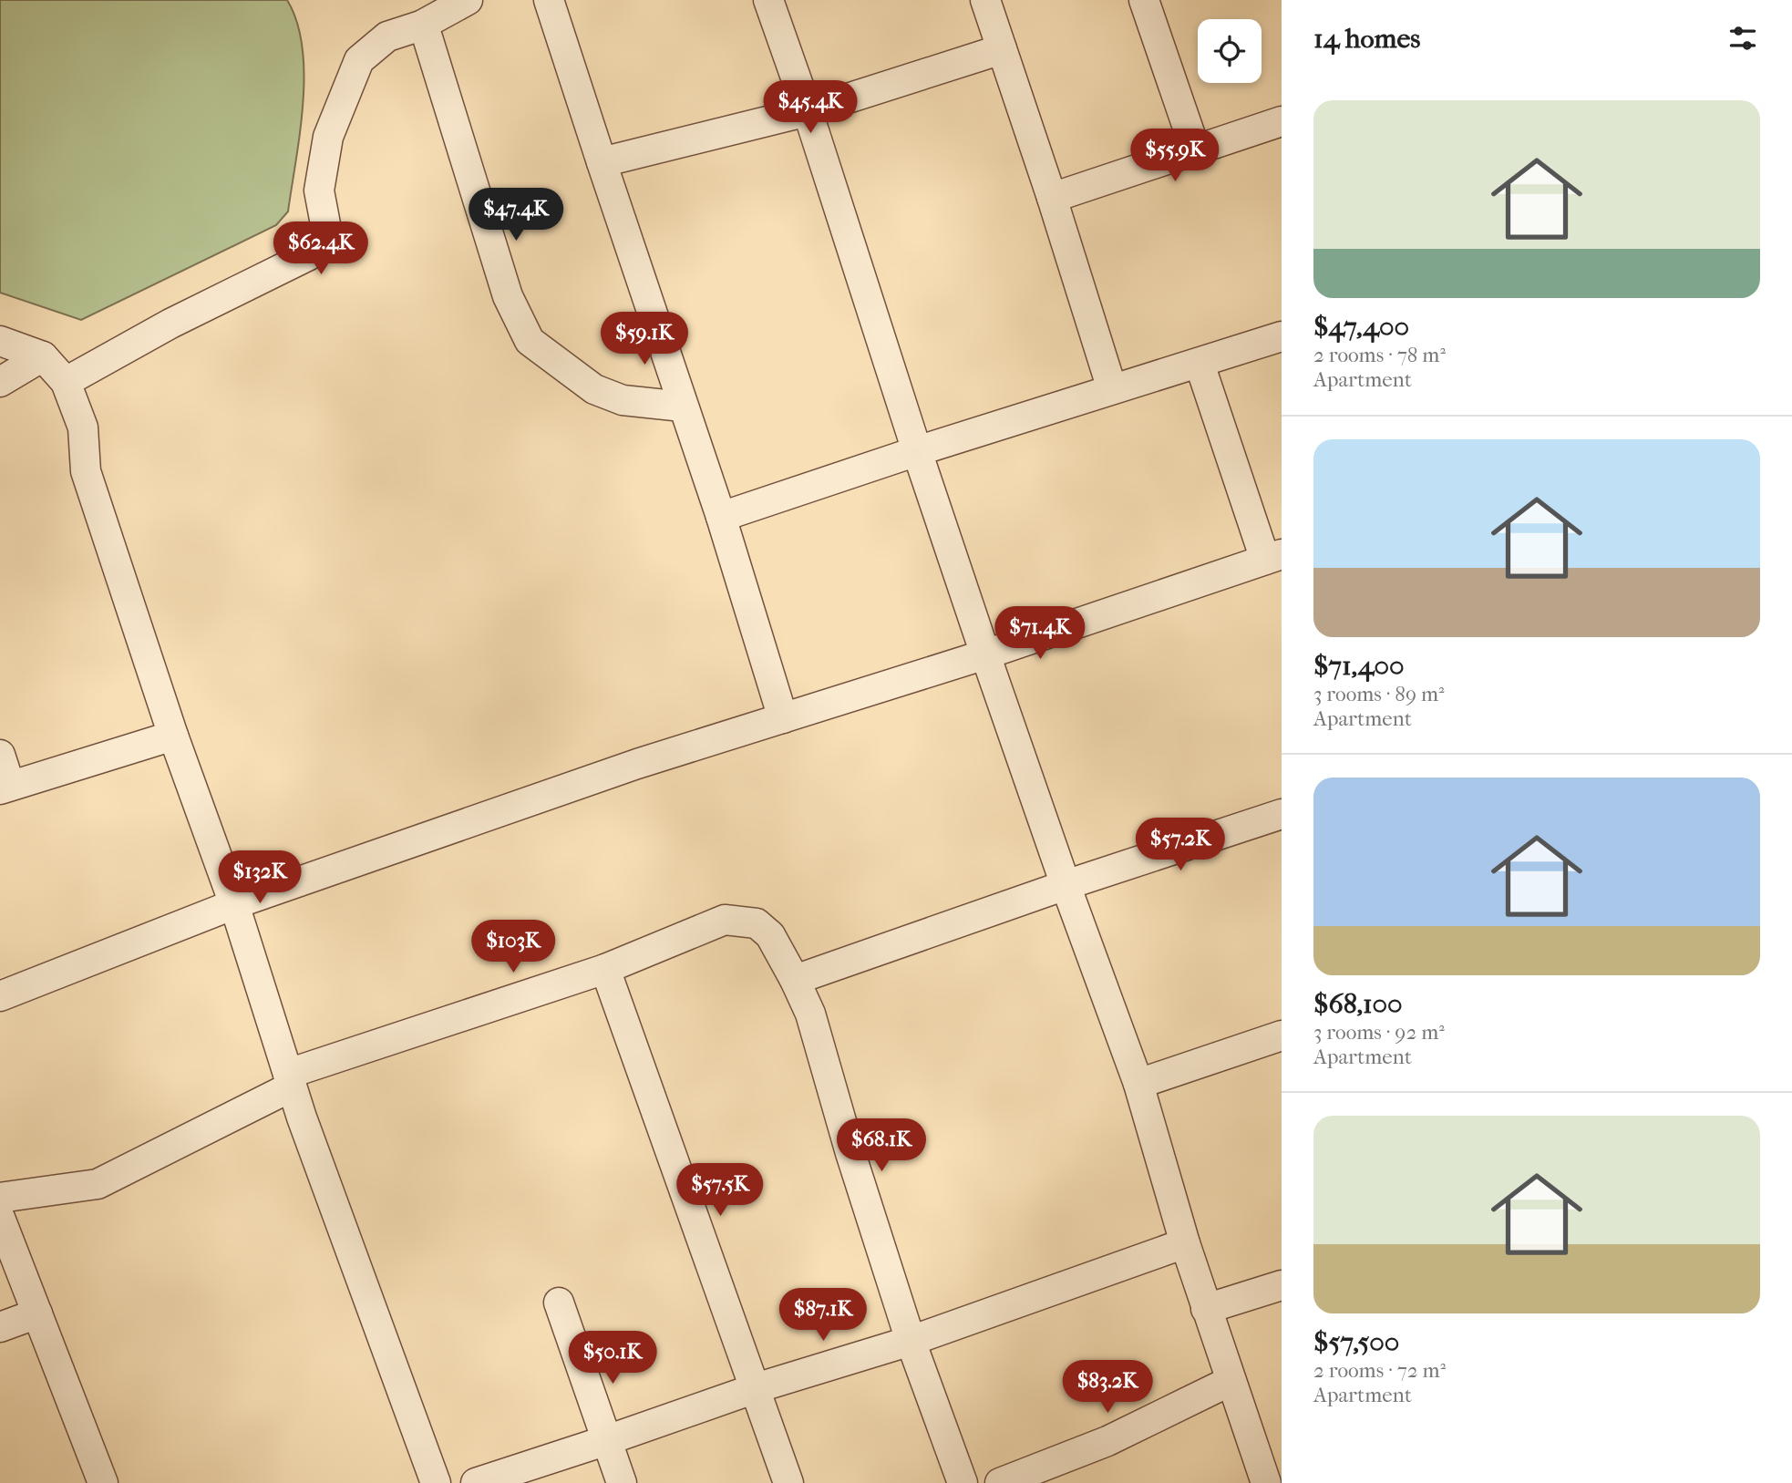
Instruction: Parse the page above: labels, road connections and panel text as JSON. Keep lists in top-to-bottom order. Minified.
{"page":{"heading":"14 homes","list":[{"name":"$47,400","note":"2 rooms · 78 m² · Apartment"},{"name":"$71,400","note":"3 rooms · 89 m² · Apartment"},{"name":"$68,100","note":"3 rooms · 92 m² · Apartment"},{"name":"$57,500","note":"2 rooms · 72 m² · Apartment"}],"price":["$45.4K","$55.9K","$47.4K","$62.4K","$59.1K","$71.4K","$57.2K","$132K","$103K","$68.1K","$57.5K","$87.1K","$50.1K","$83.2K"]}}
